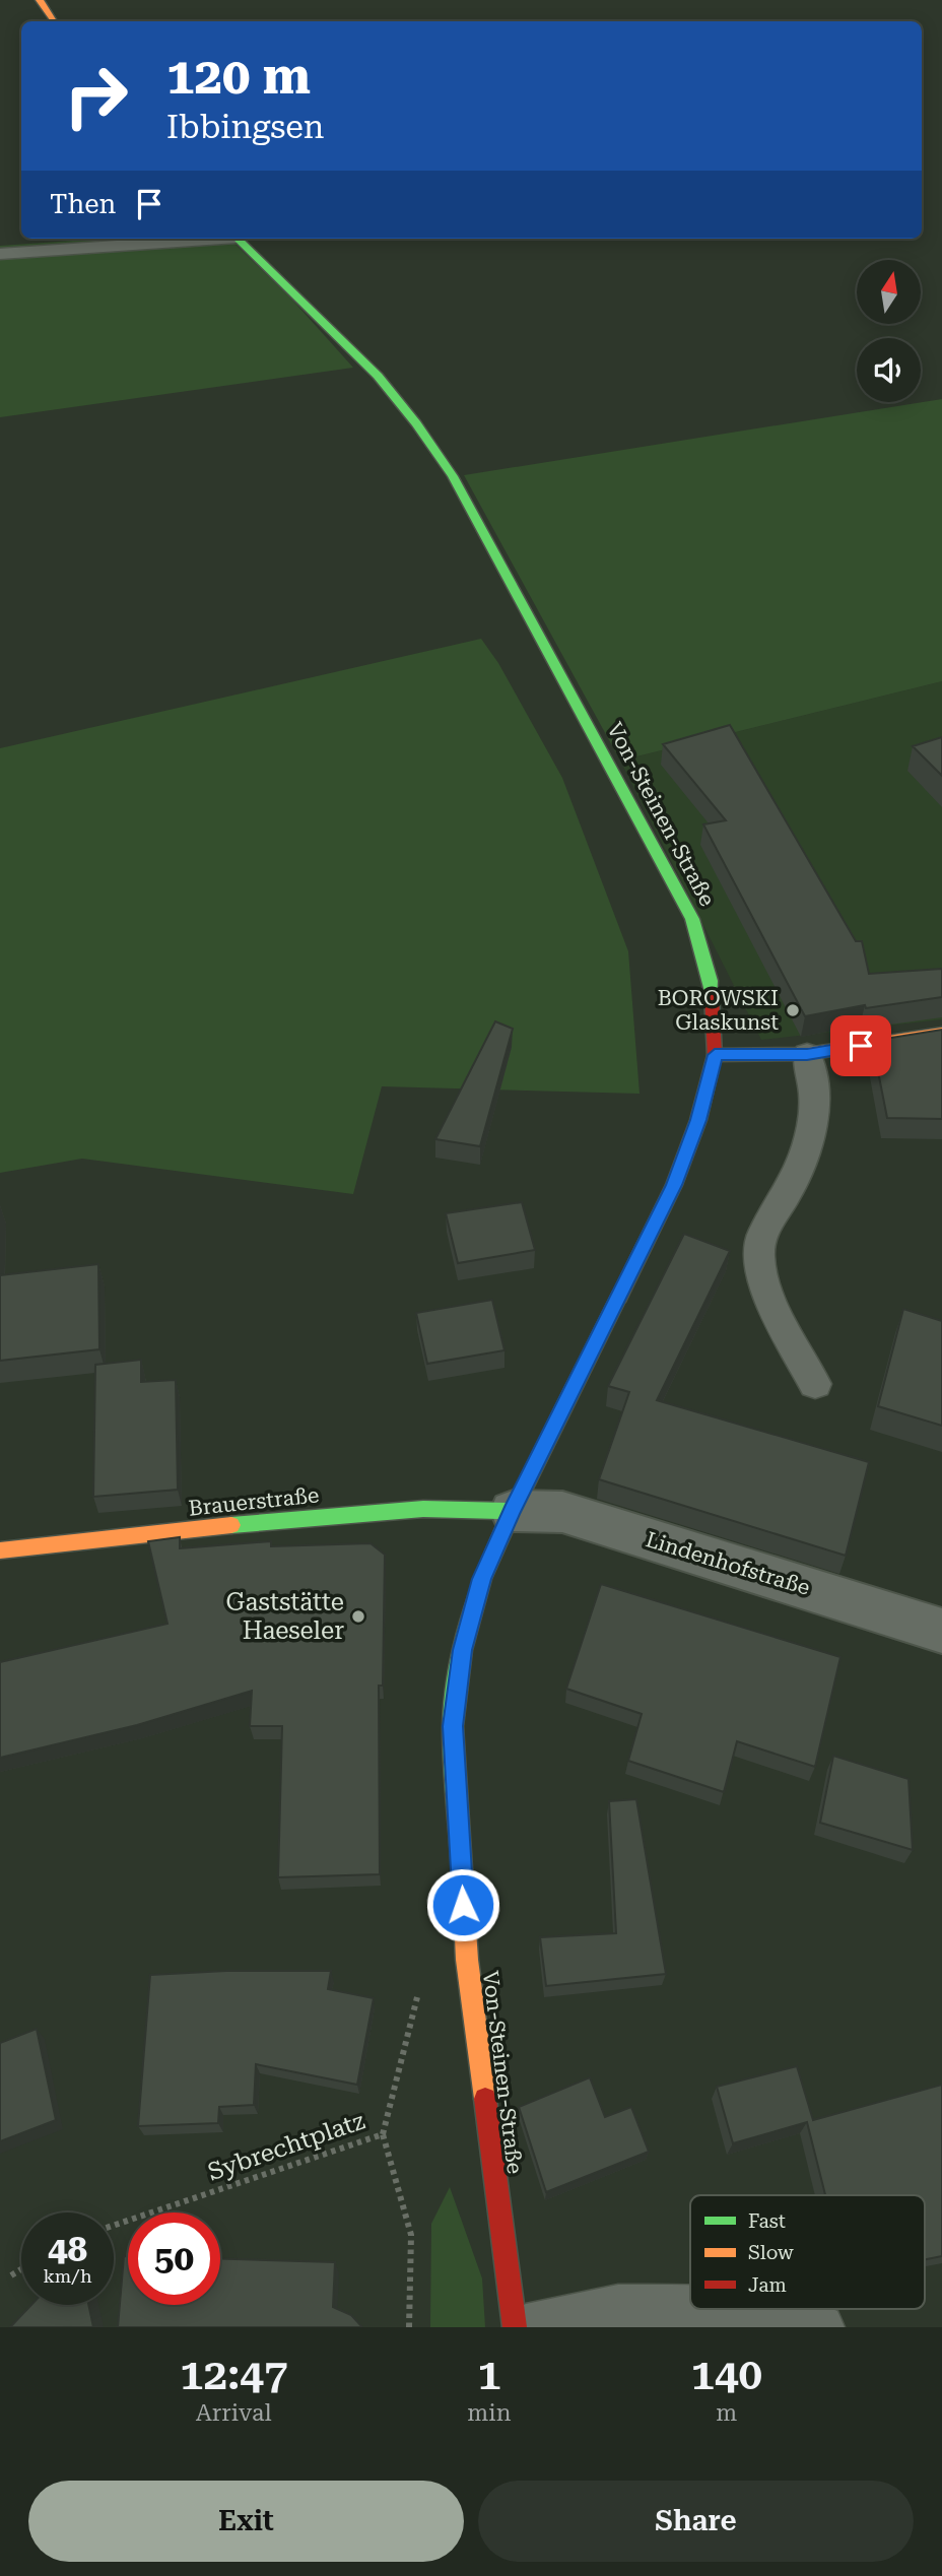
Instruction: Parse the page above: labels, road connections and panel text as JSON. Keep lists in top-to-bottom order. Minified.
{"streets":{"main road":["Von-Steinen-Straße","Brauerstraße"],"street":["Lindenhofstraße"],"path":["Sybrechtplatz"]},"crossings":[["Von-Steinen-Straße","Brauerstraße"],["Von-Steinen-Straße","Lindenhofstraße"],["Brauerstraße","Lindenhofstraße"]],"places":["BOROWSKI Glaskunst","Gaststätte Haeseler"],"legend":["Fast","Slow","Jam"],"north":"top","page":{"turn":["120 m","Ibbingsen"],"then":"Then","speed":"48 km/h","limit":"50","eta":["12:47","Arrival","1","min","140","m"],"buttons":["Exit","Share"]}}
